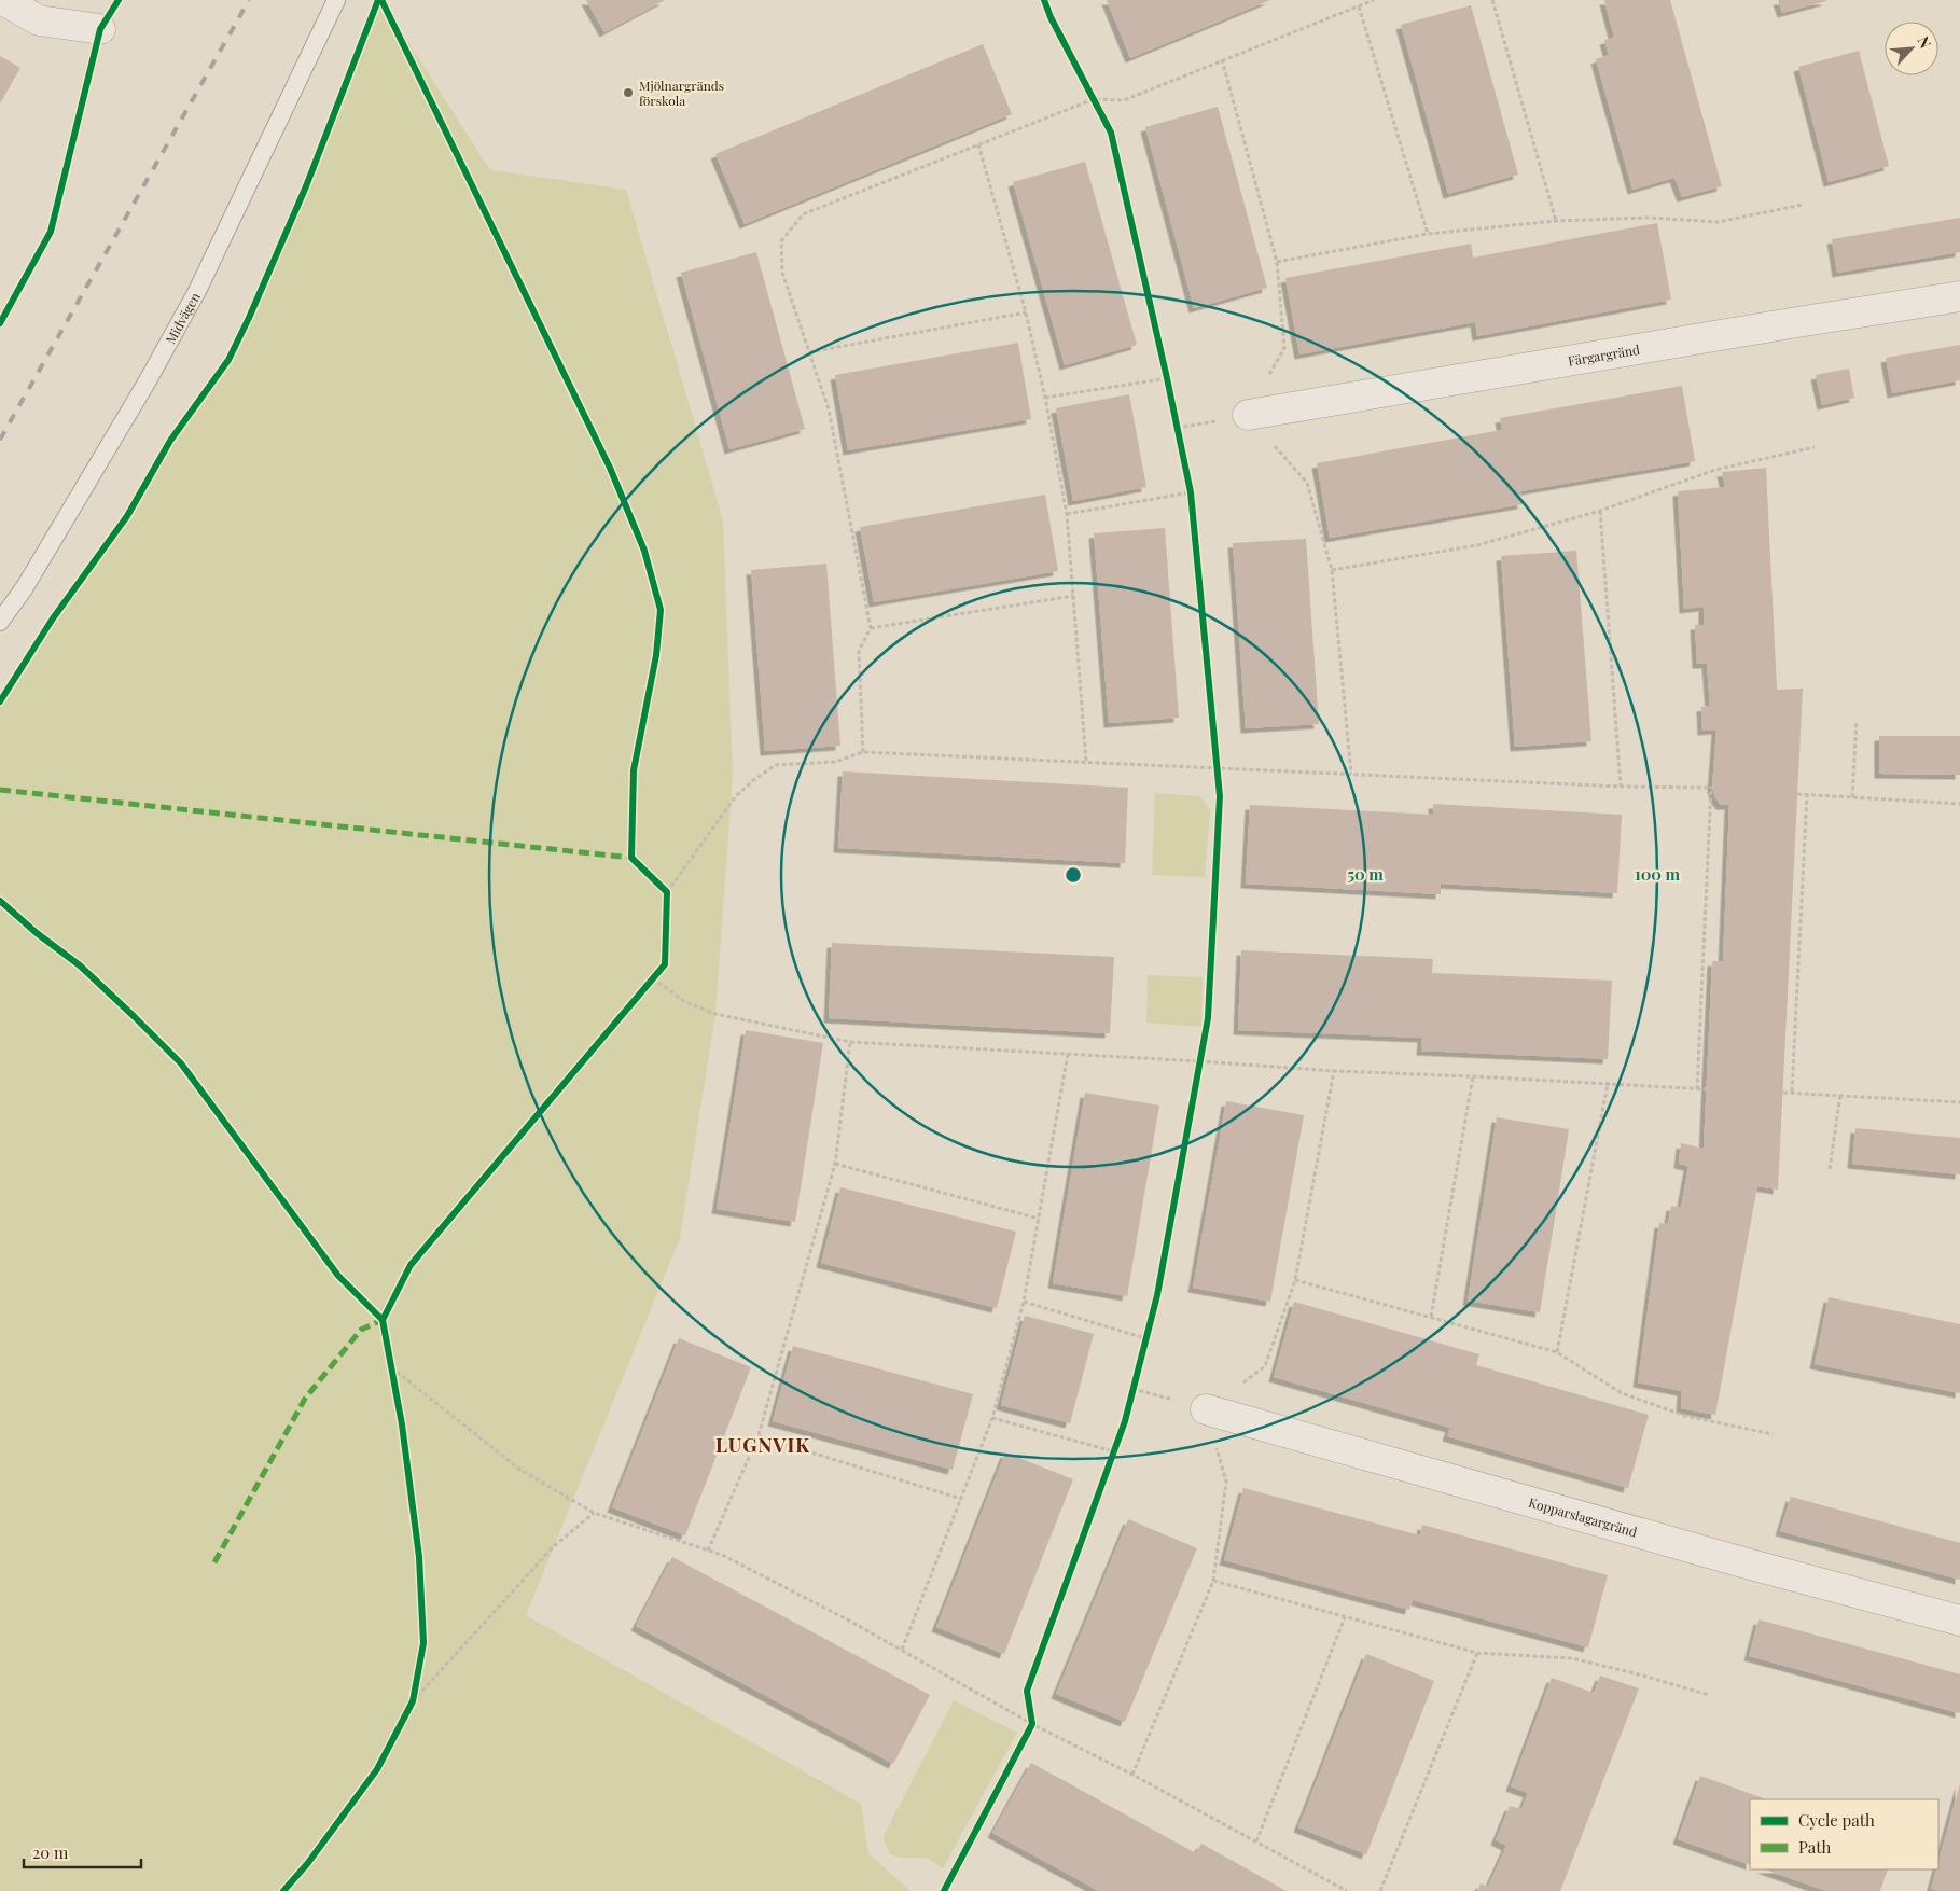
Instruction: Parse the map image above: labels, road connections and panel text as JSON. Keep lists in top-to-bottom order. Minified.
{"streets":{"street":["Färgargränd","Kopparslagargränd"],"lane":["Midvägen"]},"districts":["LUGNVIK"],"places":["Mjölnargränds förskola"],"legend":["Cycle path","Path"],"scale_bar":"20 m","north":"top right","rings":["50 m","100 m"]}
